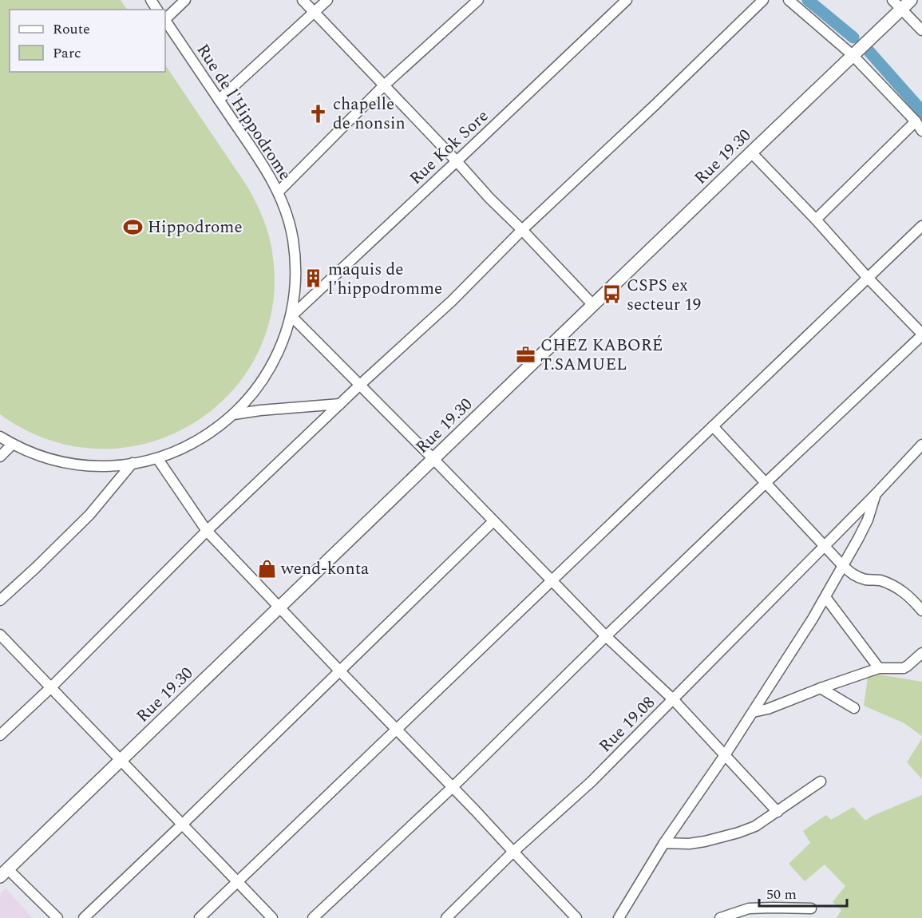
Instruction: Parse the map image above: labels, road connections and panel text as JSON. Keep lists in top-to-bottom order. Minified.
{"streets":{"street":["Rue de l'Hippodrome","Rue Kok Sore","Rue 19.30","Rue 19.08"]},"crossings":[["Rue de l'Hippodrome","Rue Kok Sore"]],"places":{"church":["chapelle de nonsin"],"sports":["Hippodrome"],"building":["maquis de l'hippodromme"],"bus stop":["CSPS ex secteur 19"],"office":["CHEZ KABORÉ T.SAMUEL"],"shop":["wend-konta"]},"legend":["Route","Parc"],"scale_bar":"50 m"}
